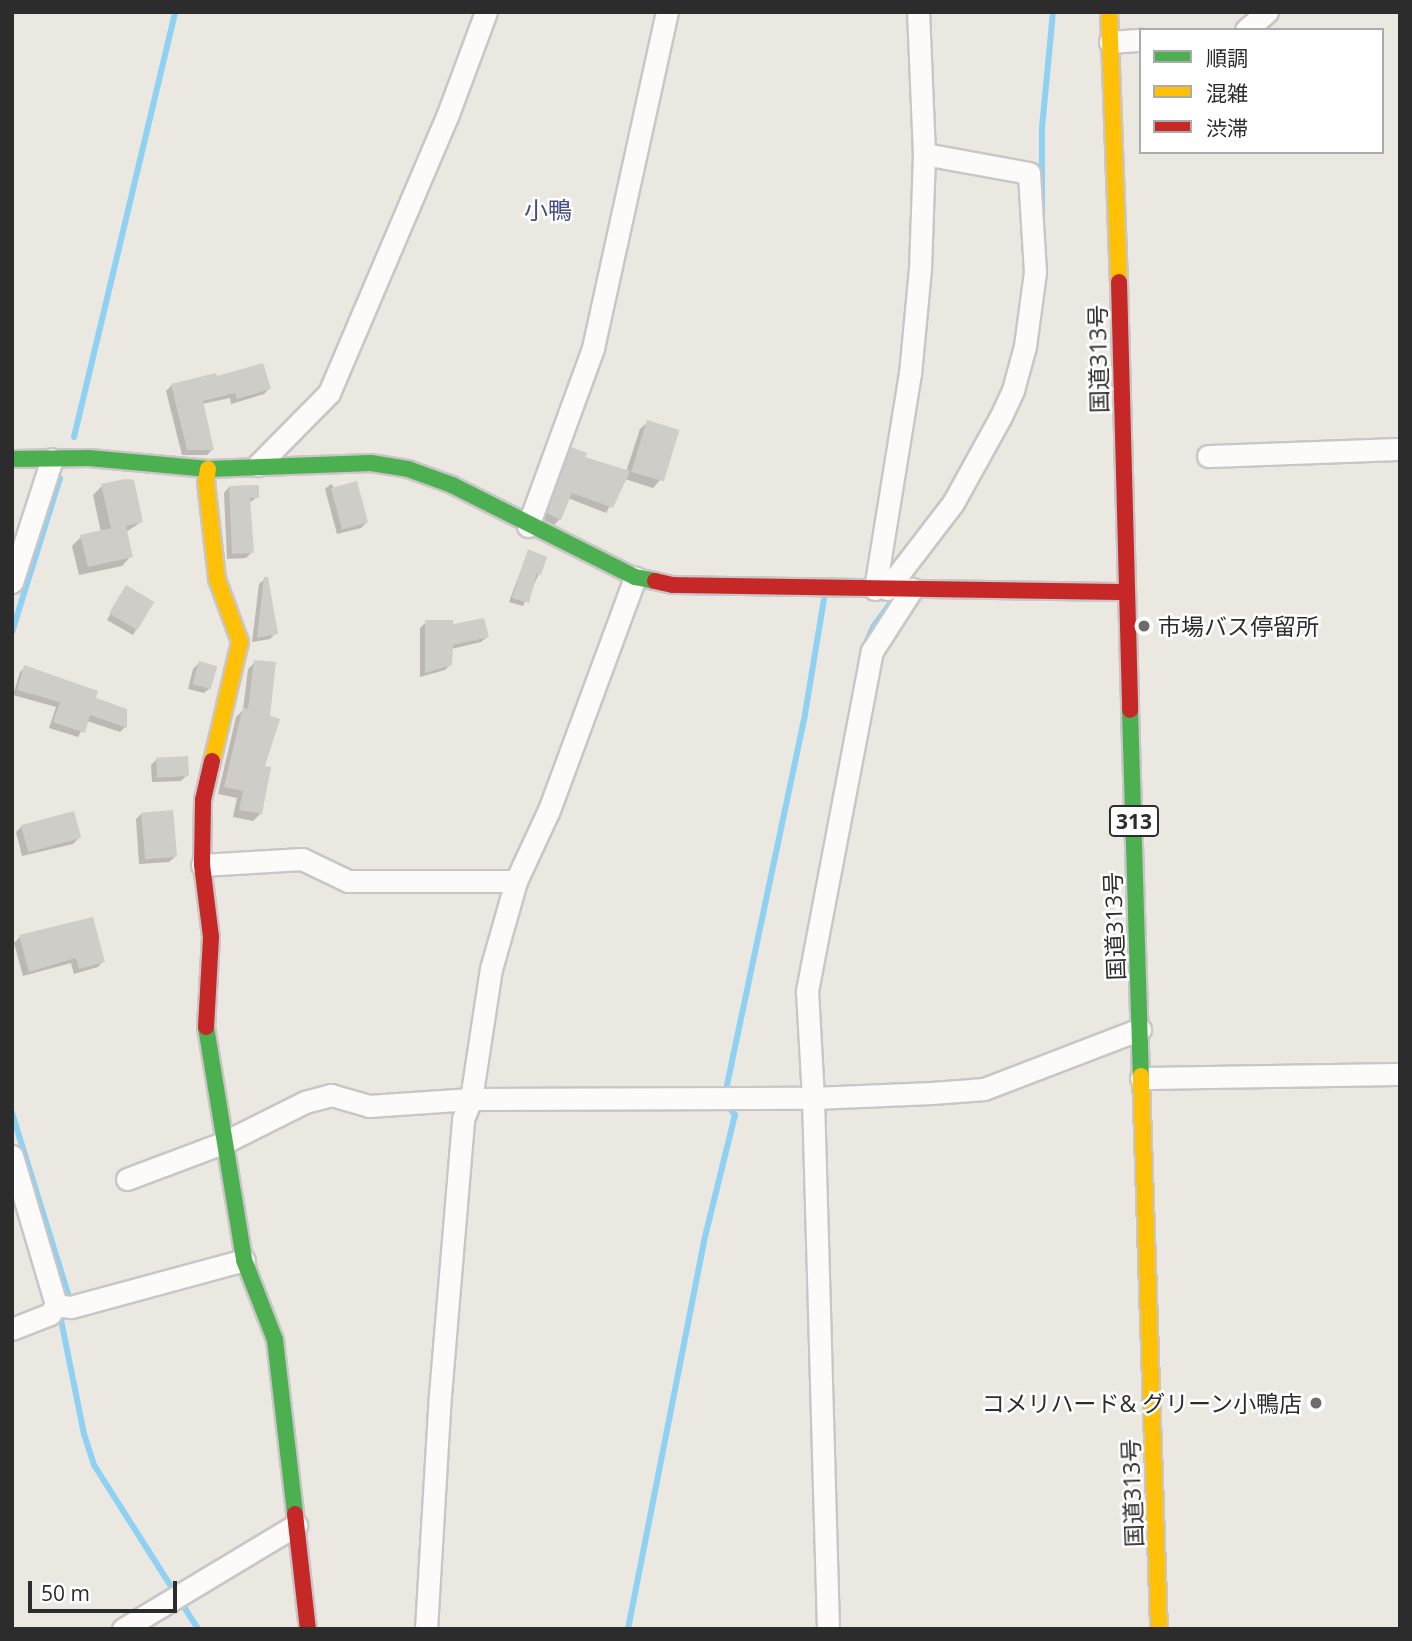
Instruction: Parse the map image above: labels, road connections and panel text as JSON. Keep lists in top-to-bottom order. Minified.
{"streets":{"main road":["国道313号","313"]},"districts":["小鴨"],"places":["市場バス停留所","コメリハード& グリーン小鴨店"],"legend":["順調","混雑","渋滞"],"scale_bar":"50 m"}
